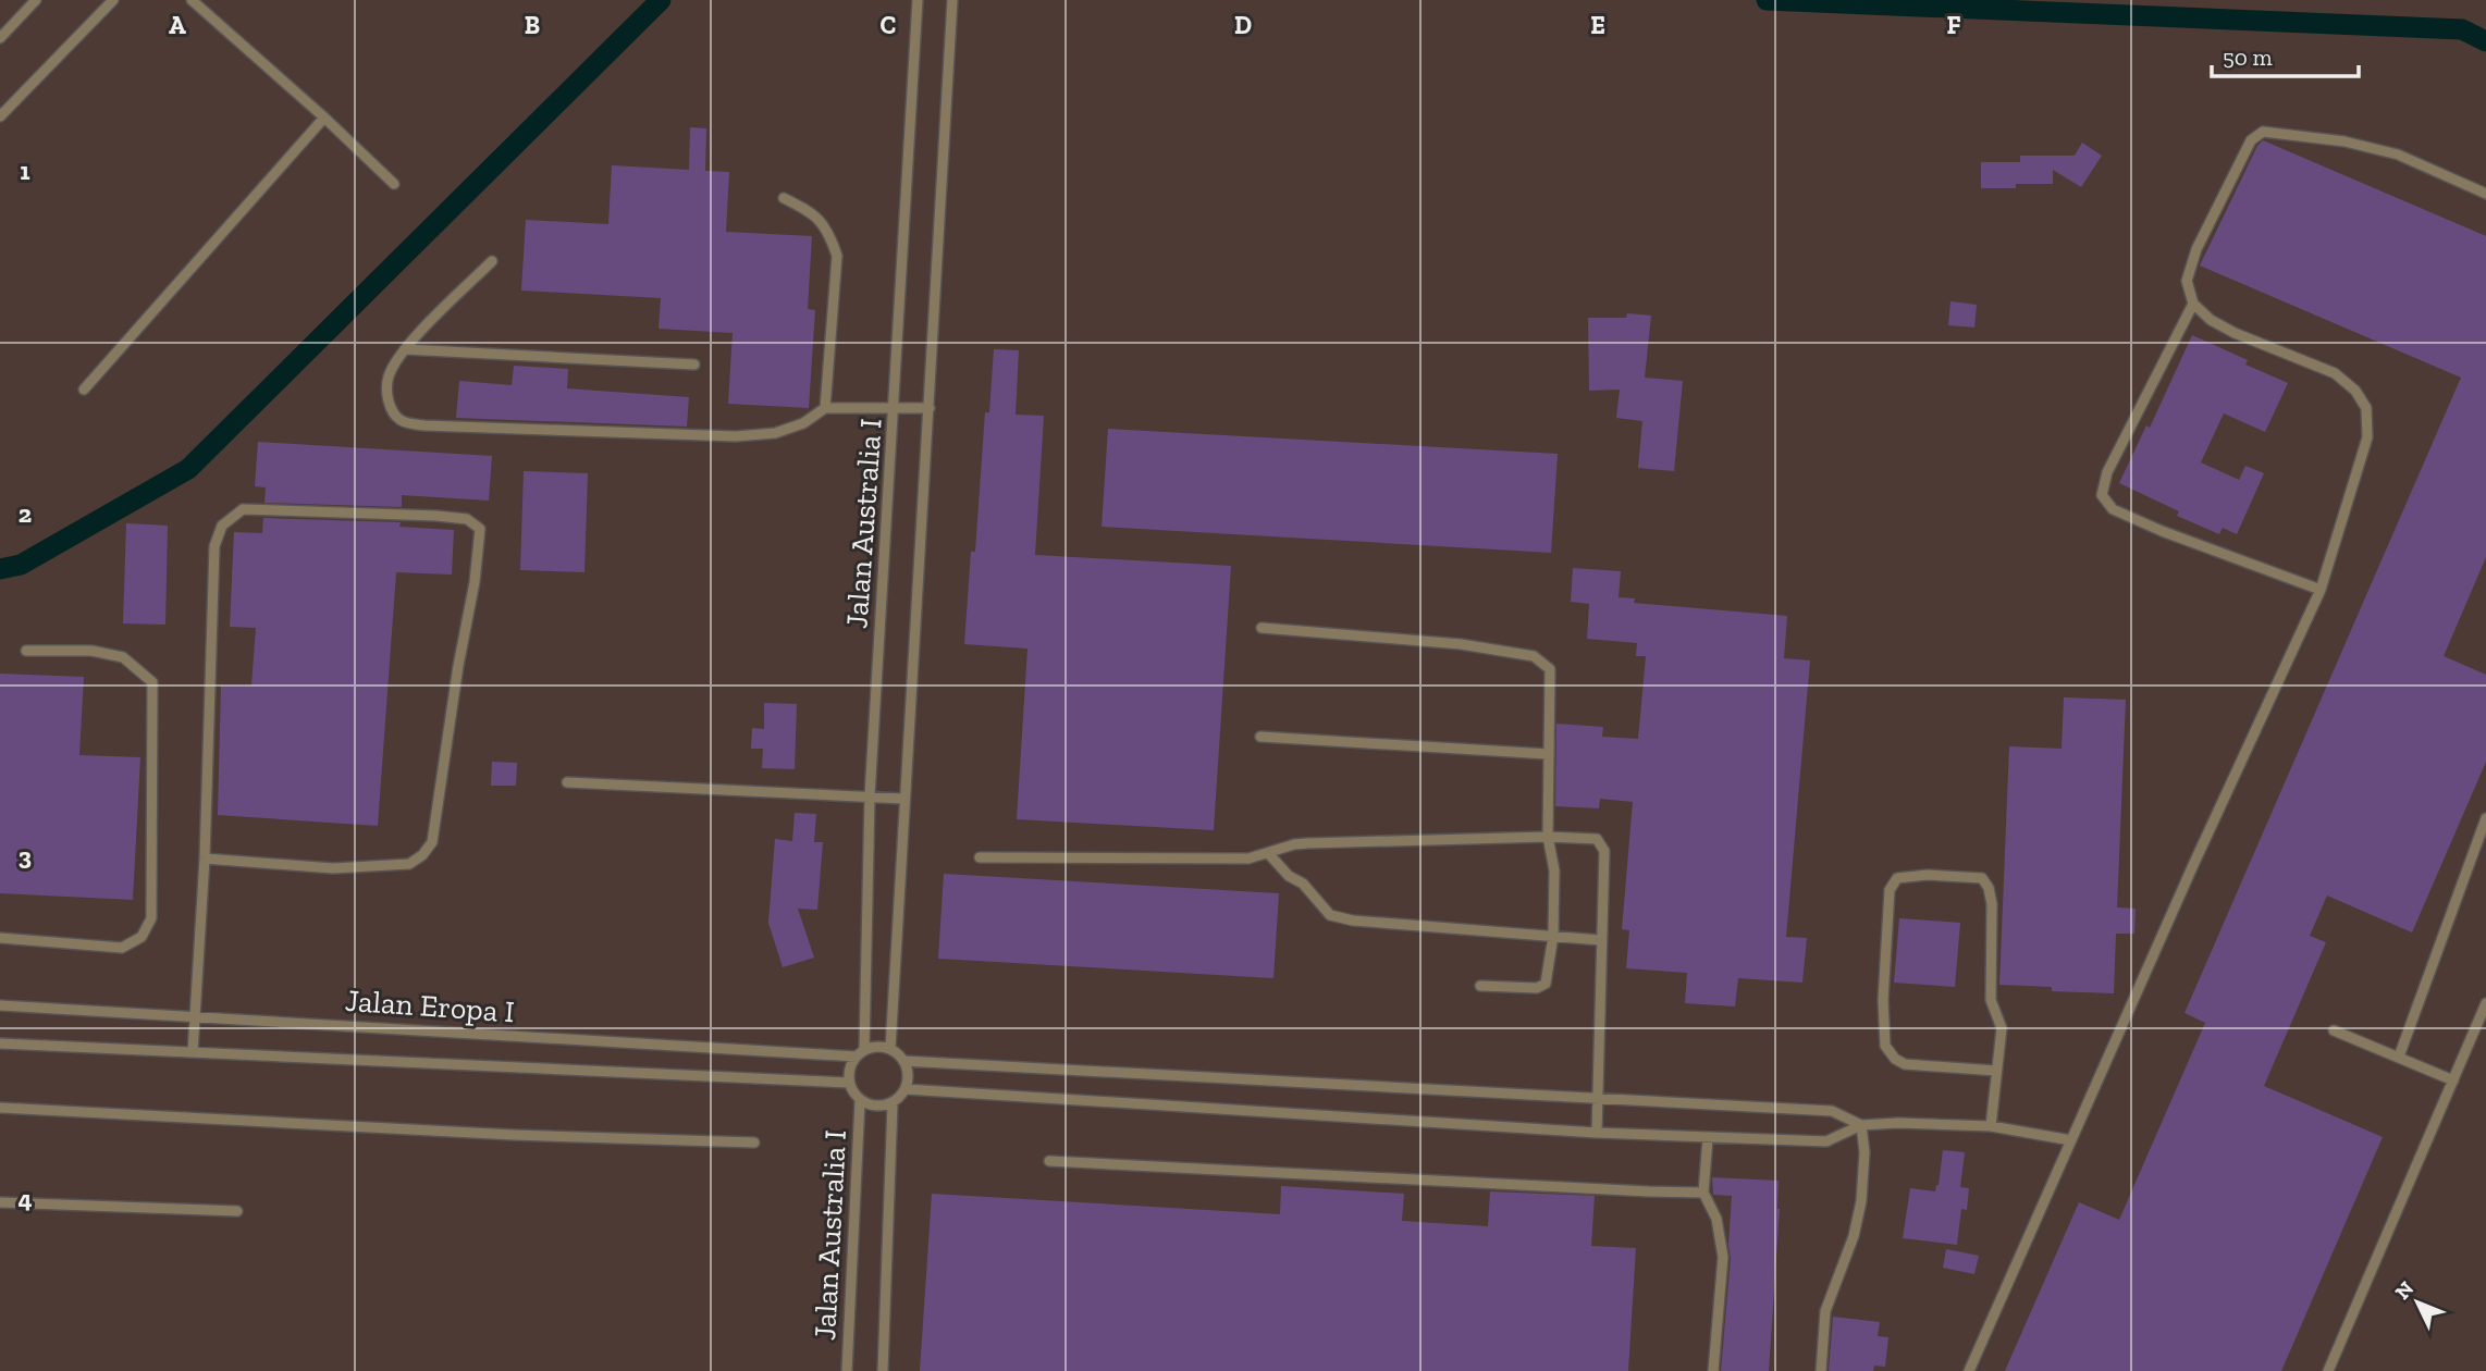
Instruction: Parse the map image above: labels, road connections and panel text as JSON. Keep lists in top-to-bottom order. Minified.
{"streets":{"lane":["Jalan Australia I","Jalan Eropa I"]},"crossings":[["Jalan Australia I","Jalan Eropa I"]],"scale_bar":"50 m","north":"top left","grid":{"columns":["A","B","C","D","E","F"],"rows":["1","2","3","4"]}}
